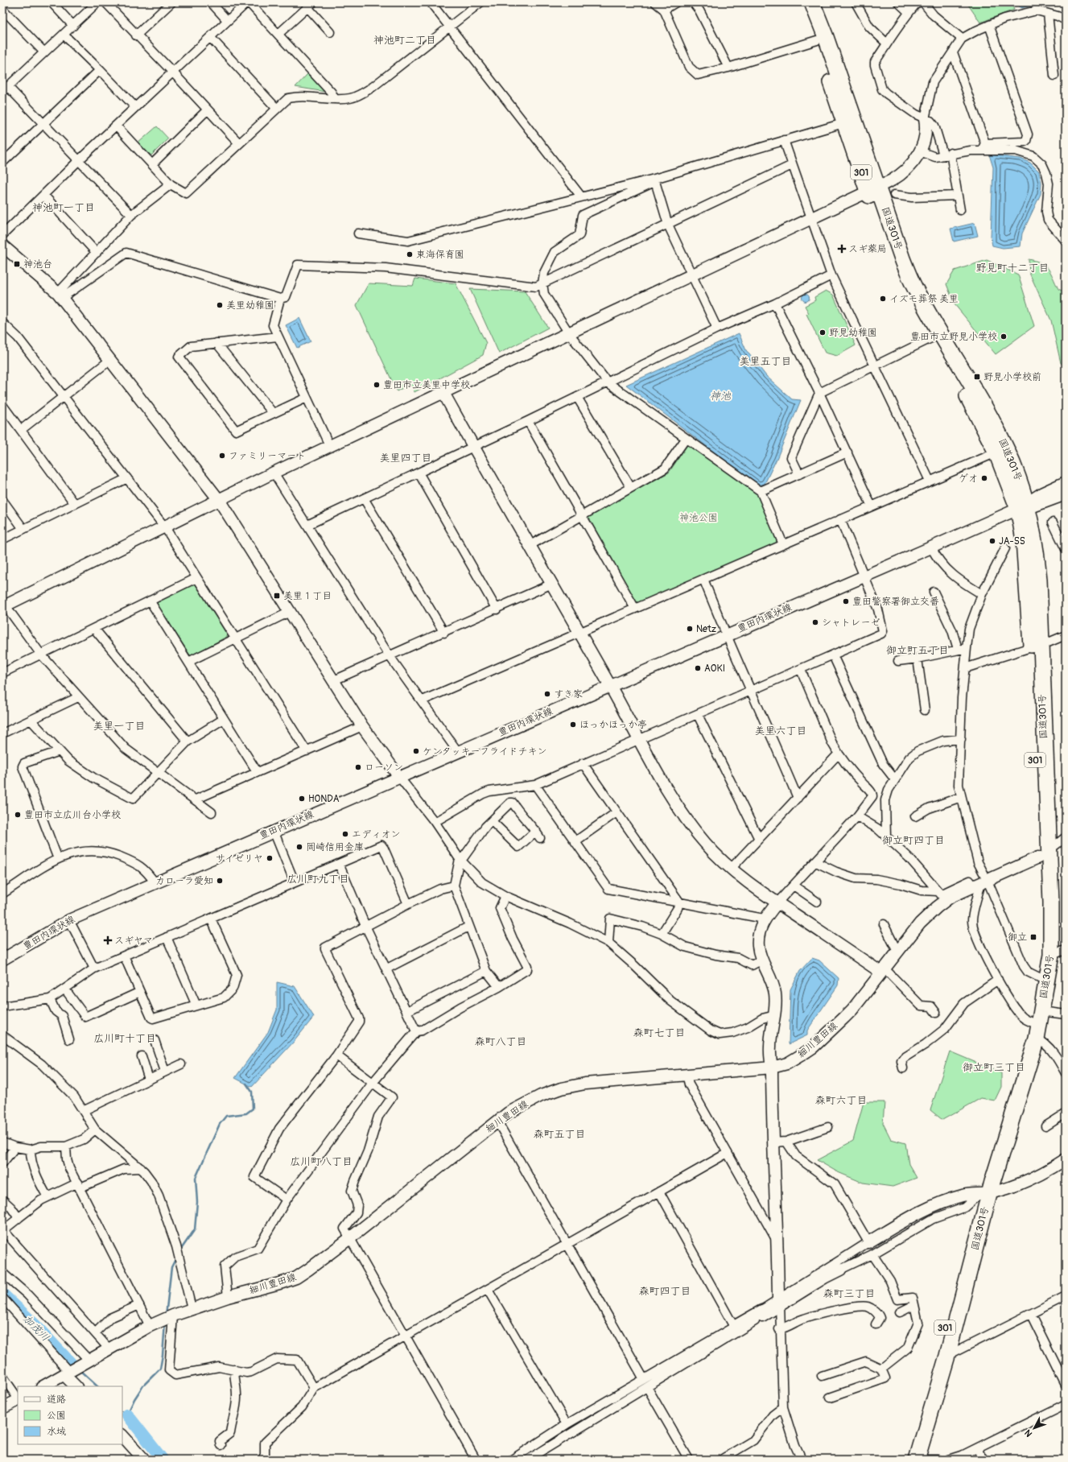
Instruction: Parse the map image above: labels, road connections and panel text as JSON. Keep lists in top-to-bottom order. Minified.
{"streets":{"highway":["301","国道301号"],"street":["豊田内環状線","細川豊田線"]},"crossings":[["国道301号","豊田内環状線"],["国道301号","細川豊田線"]],"districts":["神池町二丁目","神池町一丁目","野見町十二丁目","美里五丁目","美里四丁目","御立町五丁目","美里一丁目","美里六丁目","御立町四丁目","広川町九丁目","森町七丁目","広川町十丁目","森町八丁目","御立町三丁目","森町六丁目","森町五丁目","広川町八丁目","森町四丁目","森町三丁目"],"water":["神池","加茂川"],"parks":["神池公園"],"places":{"health":["スギ薬局","スギヤマ"],"other":["東海保育園","イズモ葬祭 美里","美里幼稚園","野見幼稚園","豊田市立野見小学校","豊田市立美里中学校","ファミリーマート","ゲオ","JA-SS","豊田警察署御立交番","シャトレーゼ","Netz","AOKI","すき家","ほっかほっか亭","ケンタッキーフライドチキン","ローソン","HONDA","豊田市立広川台小学校","エディオン","岡崎信用金庫","サイゼリヤ","カローラ愛知"],"transit":["神池台","野見小学校前","美里１丁目","御立"]},"legend":["道路","公園","水域"],"north":"bottom left"}
